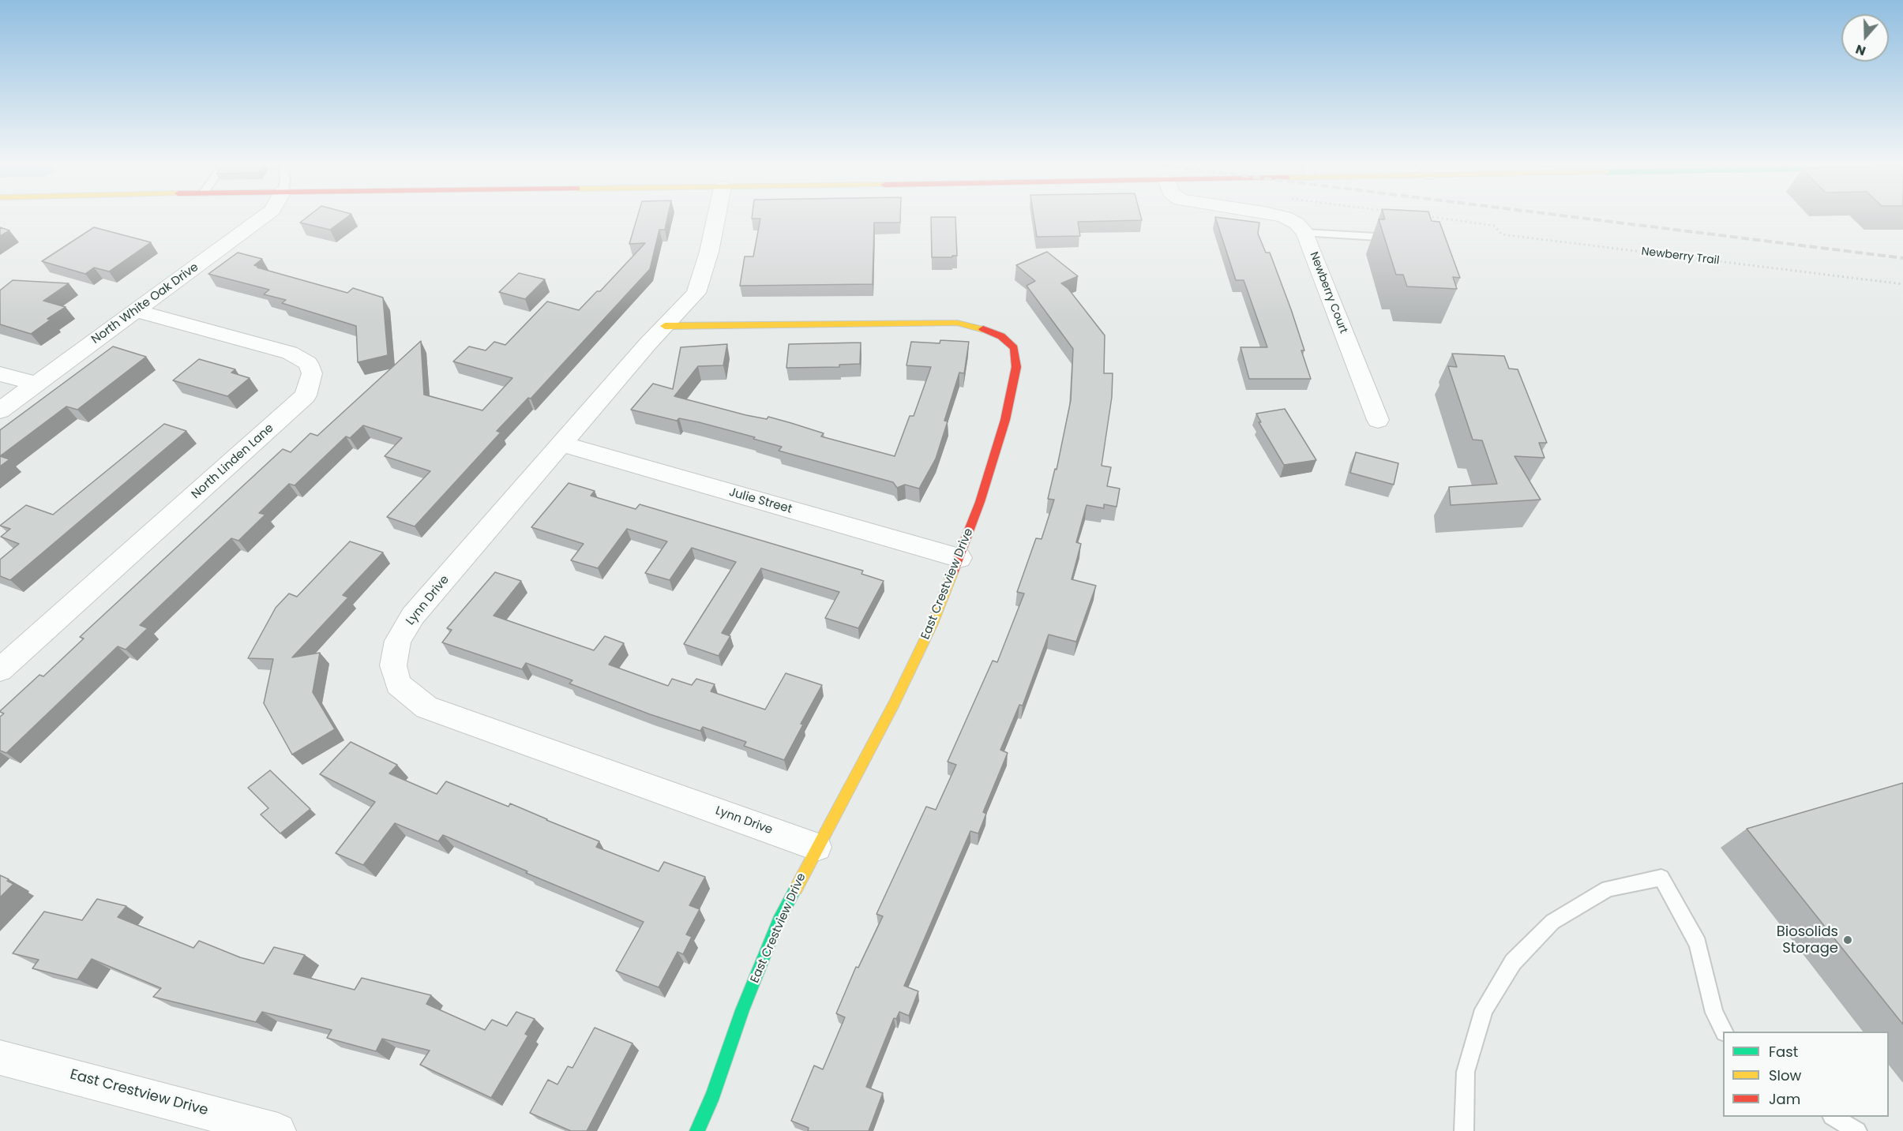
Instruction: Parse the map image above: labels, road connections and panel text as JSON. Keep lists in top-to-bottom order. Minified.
{"streets":{"main road":["East Crestview Drive"],"street":["Newberry Court","North White Oak Drive","North Linden Lane","Julie Street","Lynn Drive"],"path":["Newberry Trail"]},"crossings":[["North White Oak Drive","North Linden Lane"],["Julie Street","East Crestview Drive"],["Julie Street","Lynn Drive"],["East Crestview Drive","Lynn Drive"]],"places":["Biosolids Storage"],"legend":["Fast","Slow","Jam"],"north":"bottom"}
